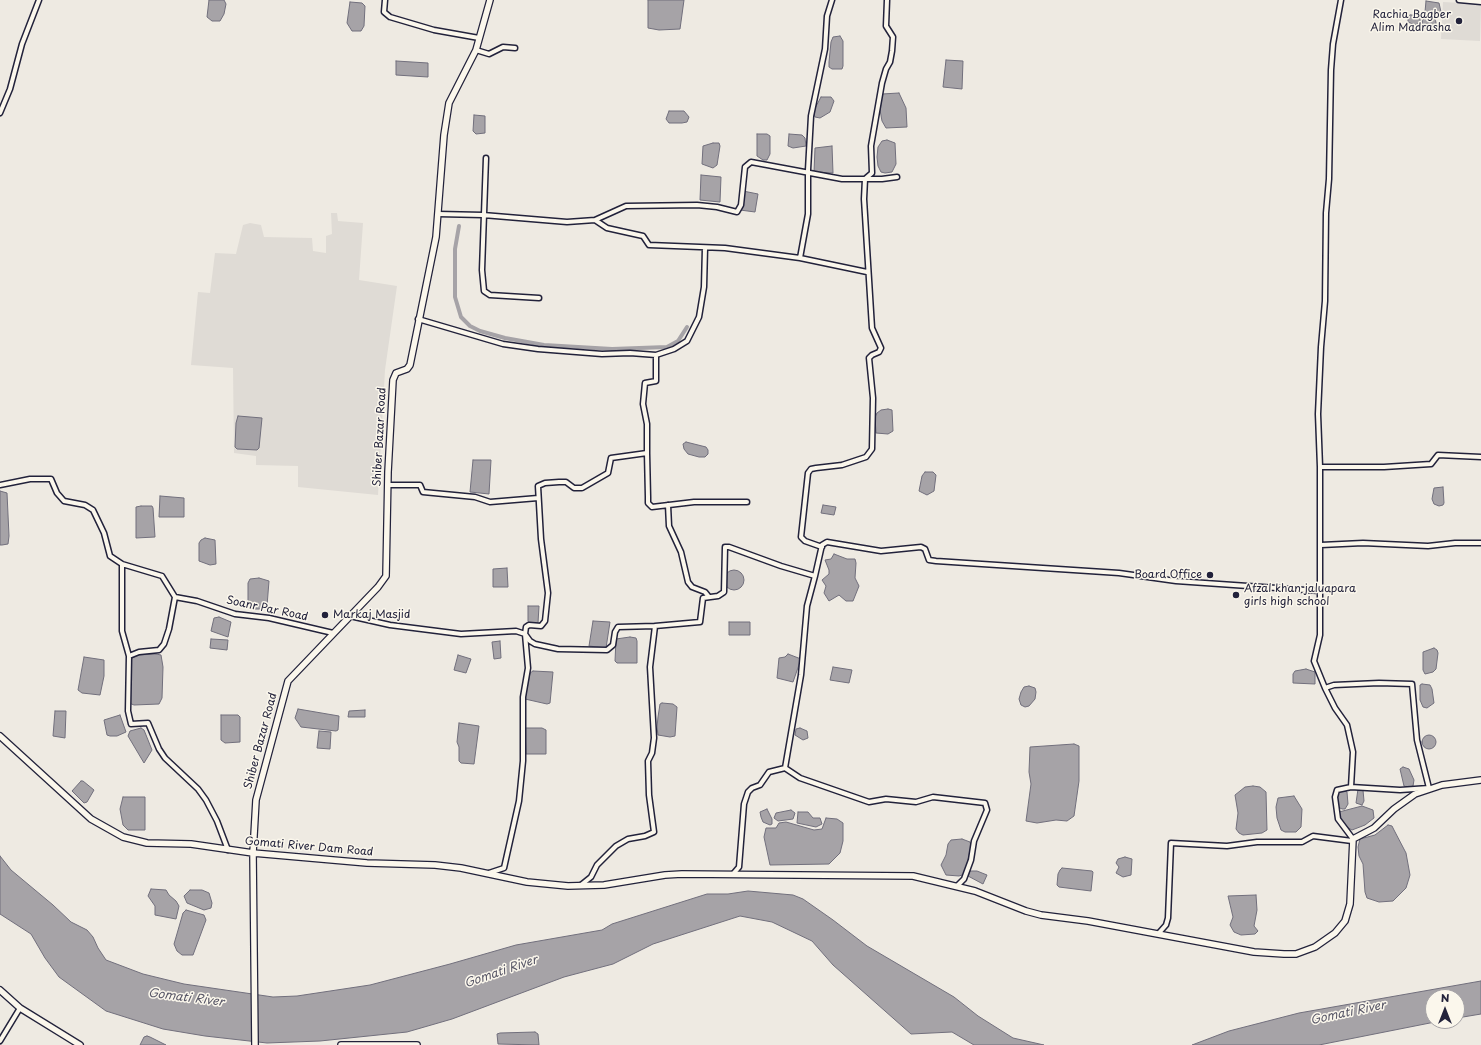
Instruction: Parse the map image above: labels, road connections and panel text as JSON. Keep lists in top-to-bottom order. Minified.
{"streets":{"main road":["Shiber Bazar Road","Gomati River Dam Road"],"street":["Soanr Par Road"]},"crossings":[["Shiber Bazar Road","Soanr Par Road"],["Shiber Bazar Road","Gomati River Dam Road"]],"water":["Gomati River"],"places":["Rachia Bagber Alim Madrasha","Board Office","Afzal khan jaluapara girls high school","Markaj Masjid"],"north":"top"}
